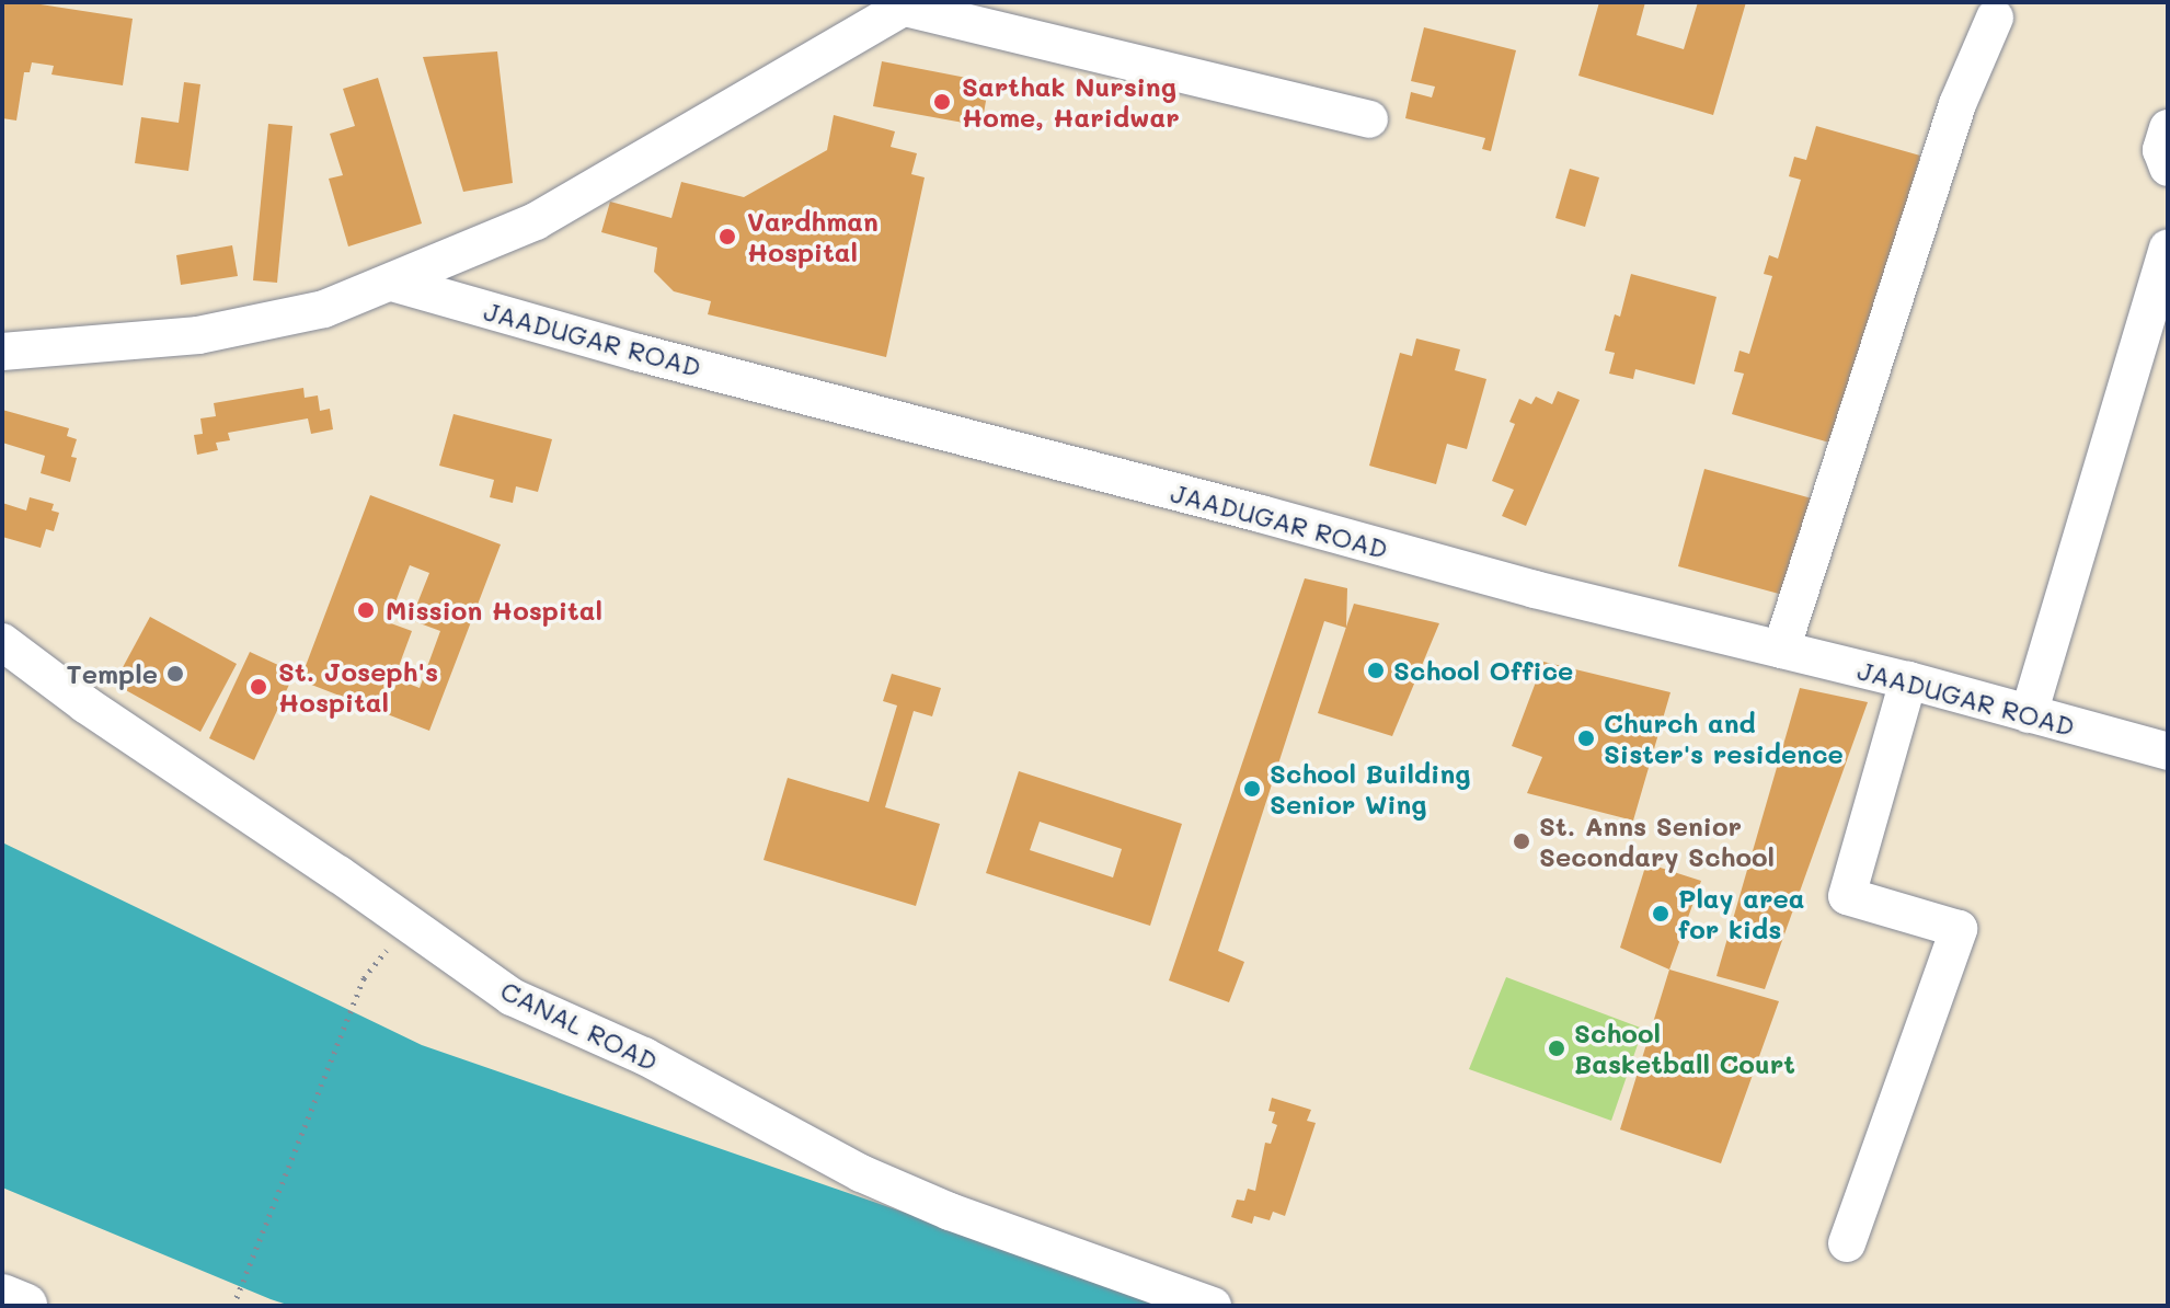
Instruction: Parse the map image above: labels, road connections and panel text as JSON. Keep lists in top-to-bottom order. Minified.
{"streets":{"street":["JAADUGAR ROAD","CANAL ROAD"]},"places":["Sarthak Nursing Home, Haridwar","Vardhman Hospital","Mission Hospital","School Office","Temple","St. Joseph's Hospital","Church and Sister's residence","School Building Senior Wing","St. Anns Senior Secondary School","Play area for kids","School Basketball Court"]}
